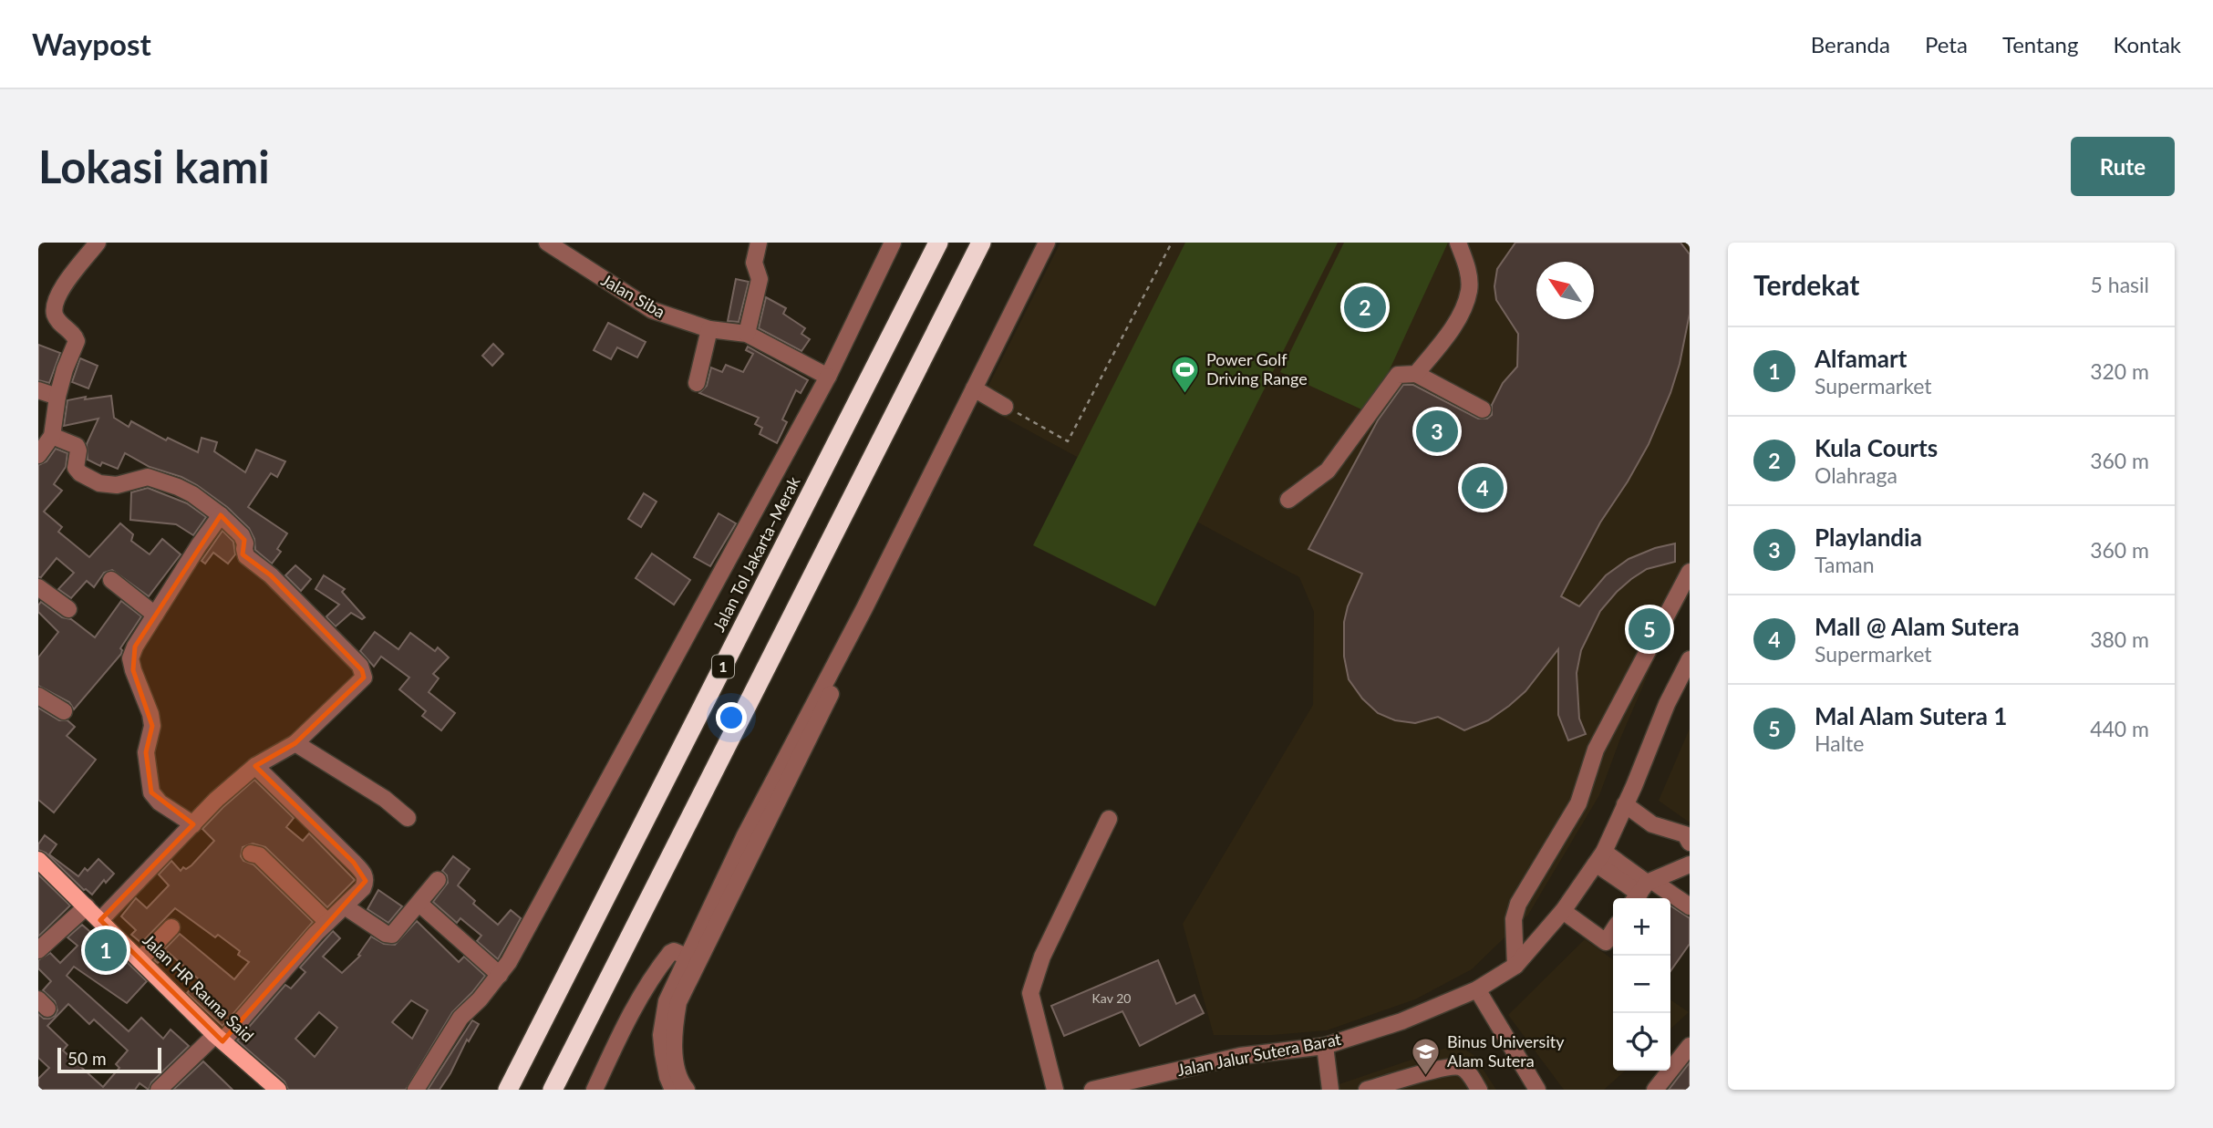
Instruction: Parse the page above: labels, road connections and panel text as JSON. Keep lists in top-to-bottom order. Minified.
{"streets":{"highway":["Jalan Tol Jakarta–Merak","1"],"main road":["Jalan HR Rauna Said"],"street":["Jalan Siba","Jalan Jalur Sutera Barat"]},"places":{"sports":["Power Golf Driving Range"],"school or university":["Binus University Alam Sutera"]},"house_numbers":["Kav 20"],"scale_bar":"50 m","north":"top left","page":{"header":"Waypost","nav":["Beranda","Peta","Tentang","Kontak"],"buttons":"Rute","title":"Lokasi kami","heading":["Terdekat","5 hasil"],"pins":["2","3","4","5","1"],"list":[{"mark":"1","name":"Alfamart","note":"Supermarket","value":"320 m"},{"mark":"2","name":"Kula Courts","note":"Olahraga","value":"360 m"},{"mark":"3","name":"Playlandia","note":"Taman","value":"360 m"},{"mark":"4","name":"Mall @ Alam Sutera","note":"Supermarket","value":"380 m"},{"mark":"5","name":"Mal Alam Sutera 1","note":"Halte","value":"440 m"}],"map_buttons":["+","−"],"scale":"50 m"}}
